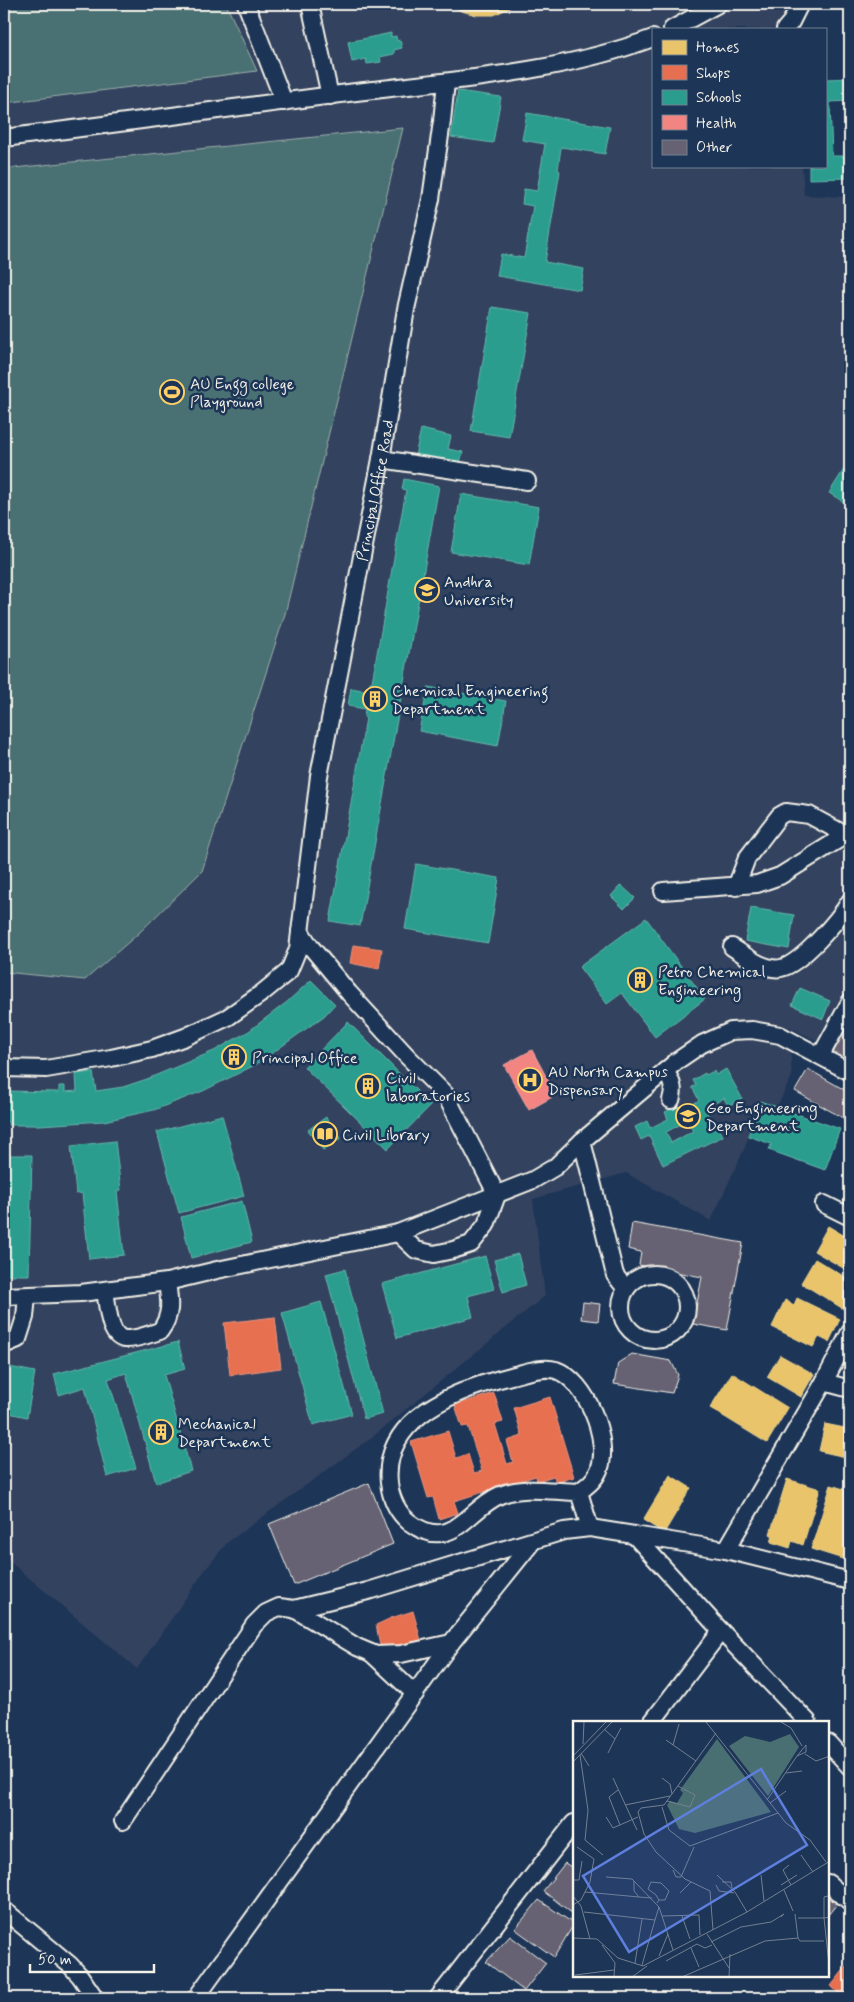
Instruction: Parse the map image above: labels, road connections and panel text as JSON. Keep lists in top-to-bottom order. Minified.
{"streets":{"street":["Principal Office Road"]},"places":{"sports":["AU Engg college Playground"],"school or university":["Andhra University","Geo Engineering Department"],"building":["Chemical Engineering Department","Petro Chemical Engineering","Principal Office","Civil laboratories","Mechanical Department"],"hospital":["AU North Campus Dispensary"],"library":["Civil Library"]},"legend":["Homes","Shops","Schools","Health","Other"],"scale_bar":"50 m"}
